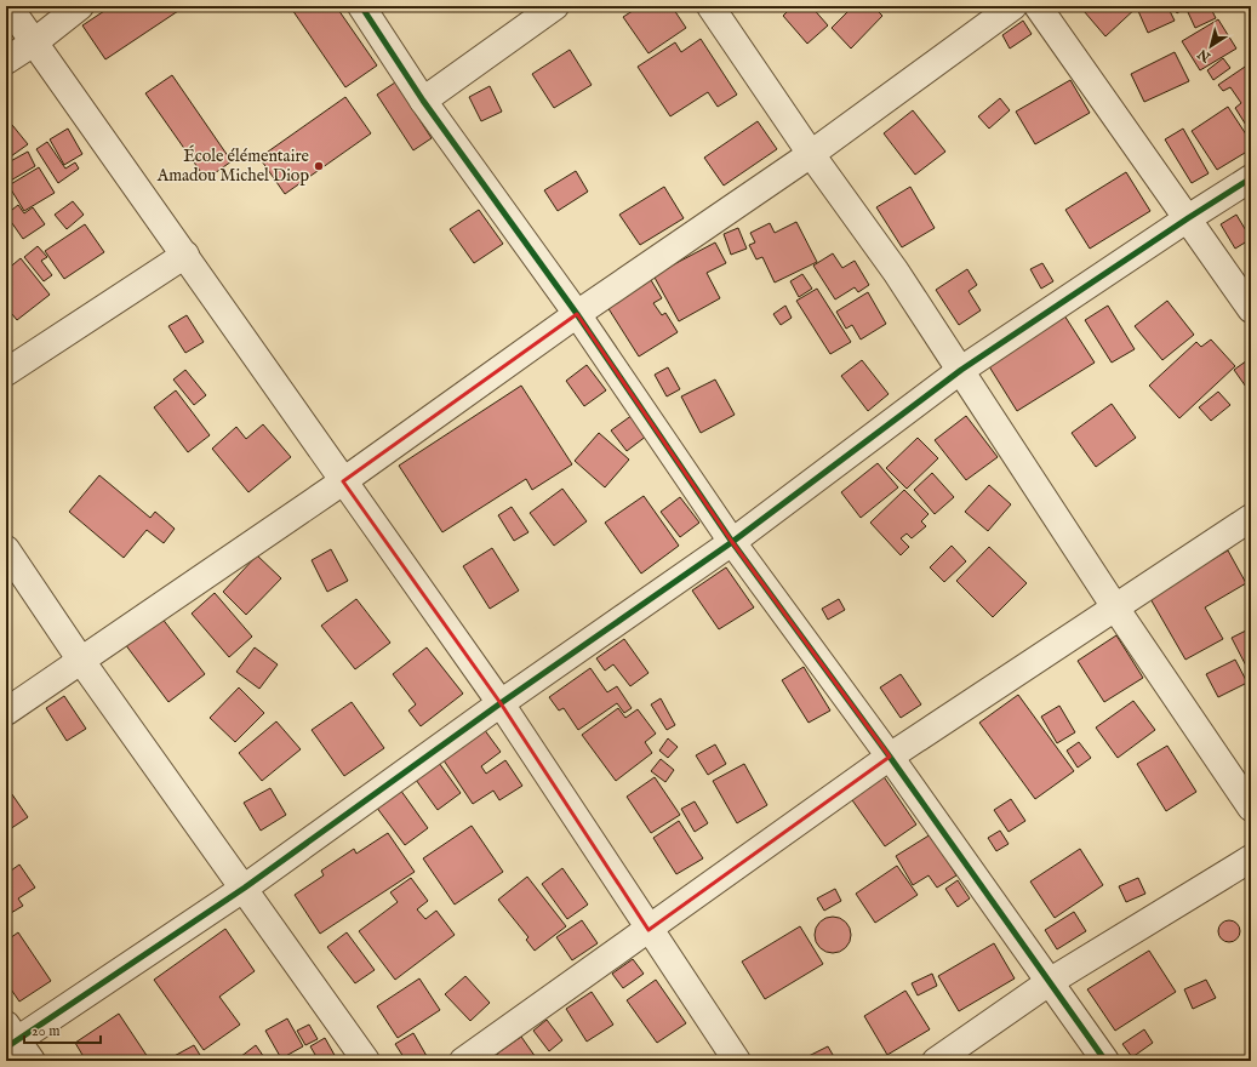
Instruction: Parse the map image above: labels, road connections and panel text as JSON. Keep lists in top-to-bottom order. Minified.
{"places":["École élémentaire Amadou Michel Diop"],"scale_bar":"20 m","north":"bottom left"}
